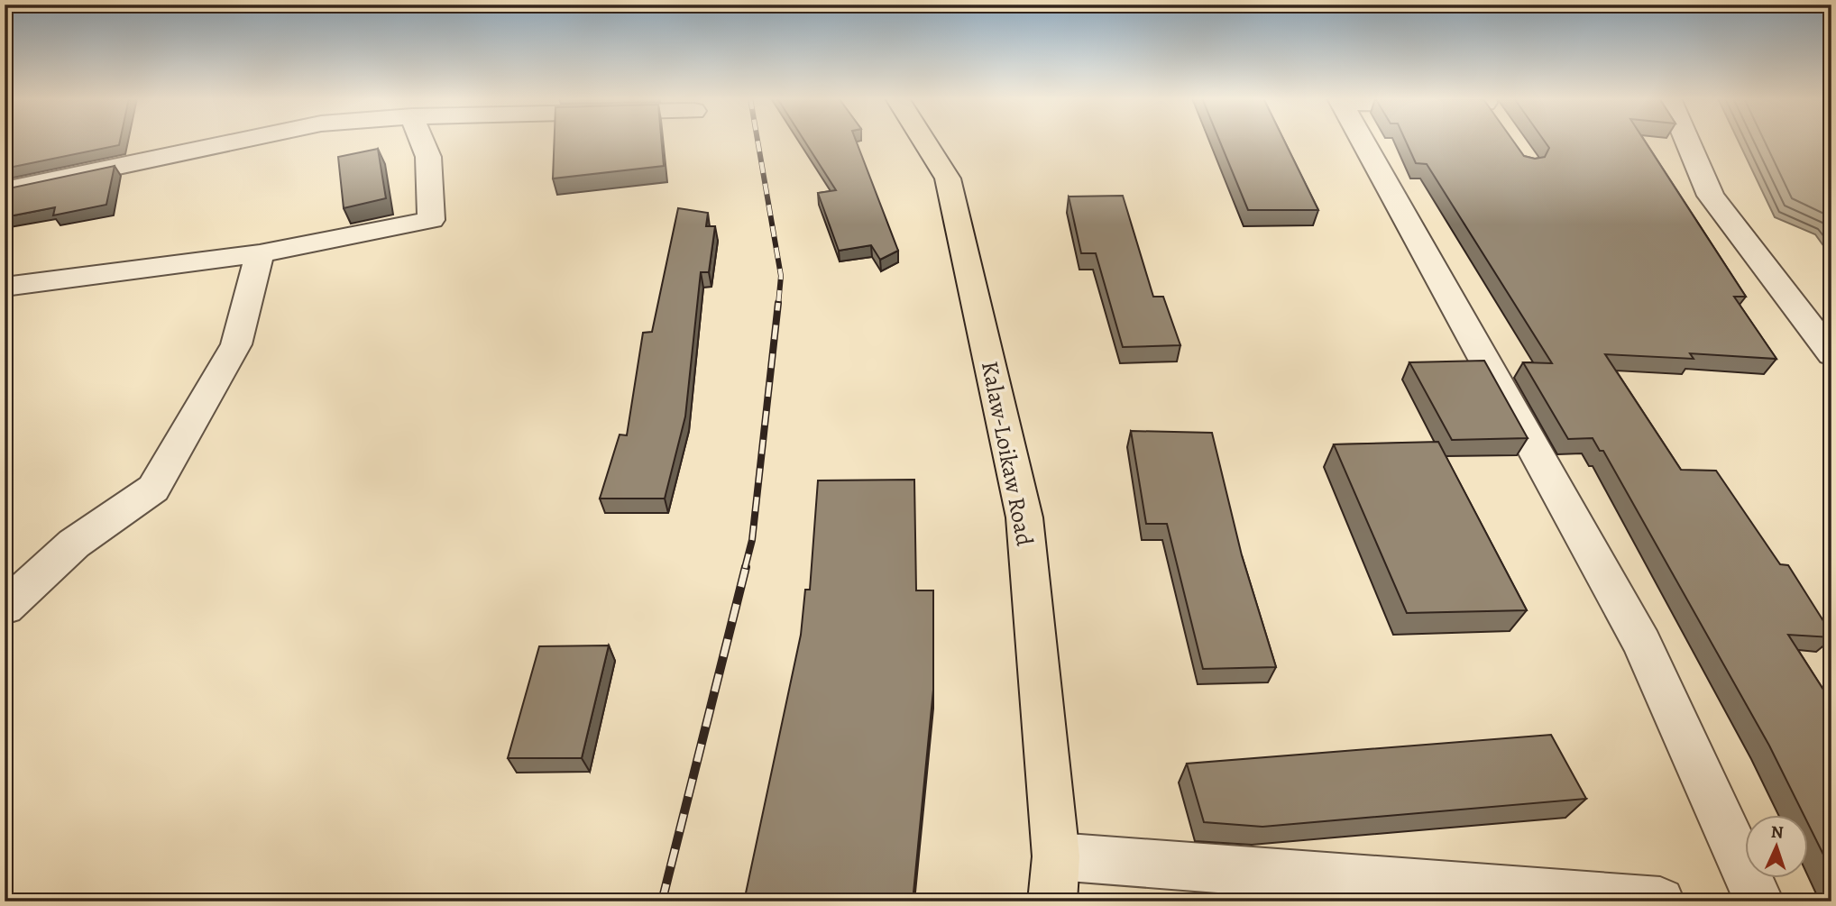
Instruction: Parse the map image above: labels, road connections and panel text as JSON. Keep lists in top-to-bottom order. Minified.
{"streets":{"main road":["Kalaw-Loikaw Road"]},"north":"top"}
